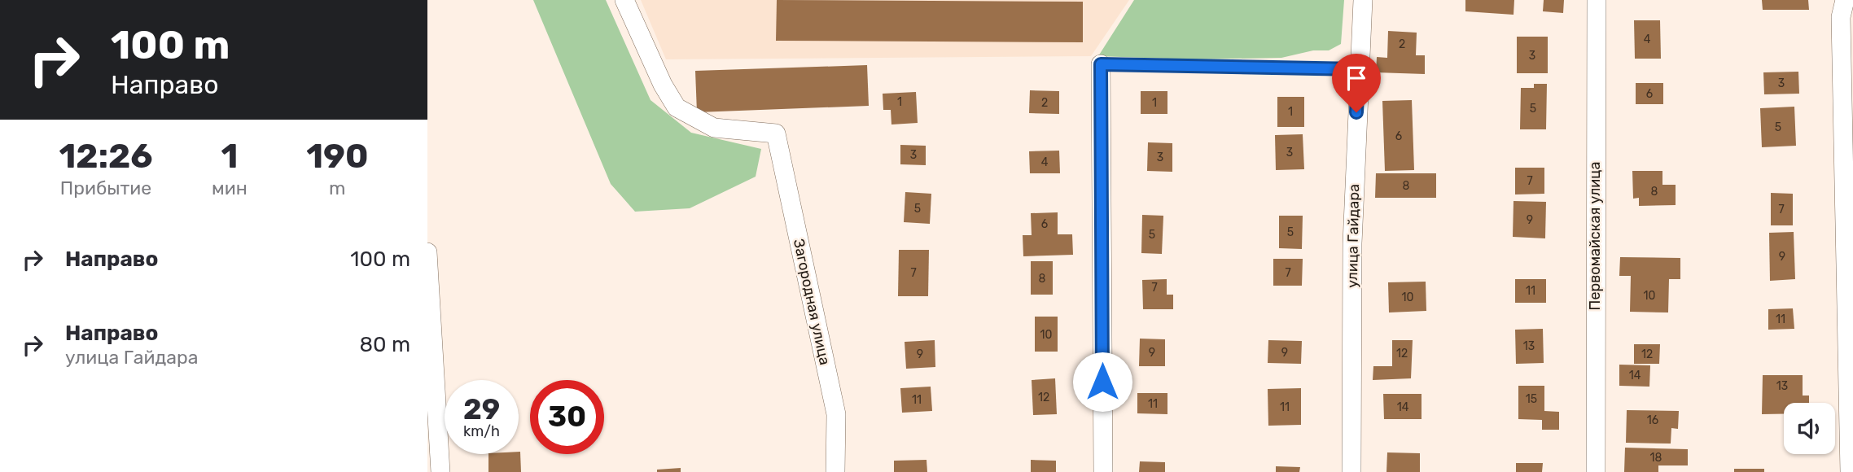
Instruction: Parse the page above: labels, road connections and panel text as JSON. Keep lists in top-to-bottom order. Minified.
{"streets":{"street":["улица Гайдара","Первомайская улица","Загородная улица"]},"house_numbers":["4","2","3","3","6","1","2","1","5","1","5","6","3","3","3","4","7","8","8","5","7","9","6","5","5","9","7","7","8","7","11","10","10","11","10","13","9","9","12","9","12","14","13","12","15","11","11","11","14","16","18"],"page":{"turn":["100 m","Направо"],"eta":["12:26","Прибытие","1","мин","190","m"],"list":[{"name":"Направо","value":"100 m"},{"name":"Направо","note":"улица Гайдара","value":"80 m"}],"speed":"29 km/h","limit":"30"}}
